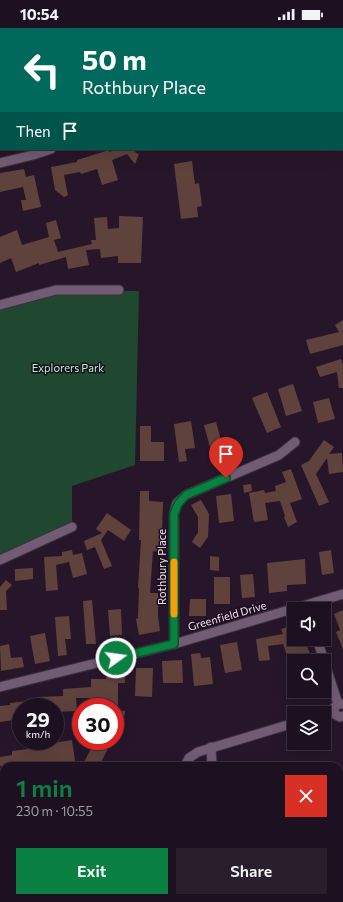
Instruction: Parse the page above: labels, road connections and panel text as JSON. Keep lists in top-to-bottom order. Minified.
{"streets":{"street":["Rothbury Place","Greenfield Drive"]},"crossings":[["Rothbury Place","Greenfield Drive"]],"parks":["Explorers Park"],"page":{"status":"10:54","turn":["50 m","Rothbury Place"],"then":"Then","speed":"29 km/h","limit":"30","heading":["1 min","230 m · 10:55"],"buttons":["Exit","Share"]}}
